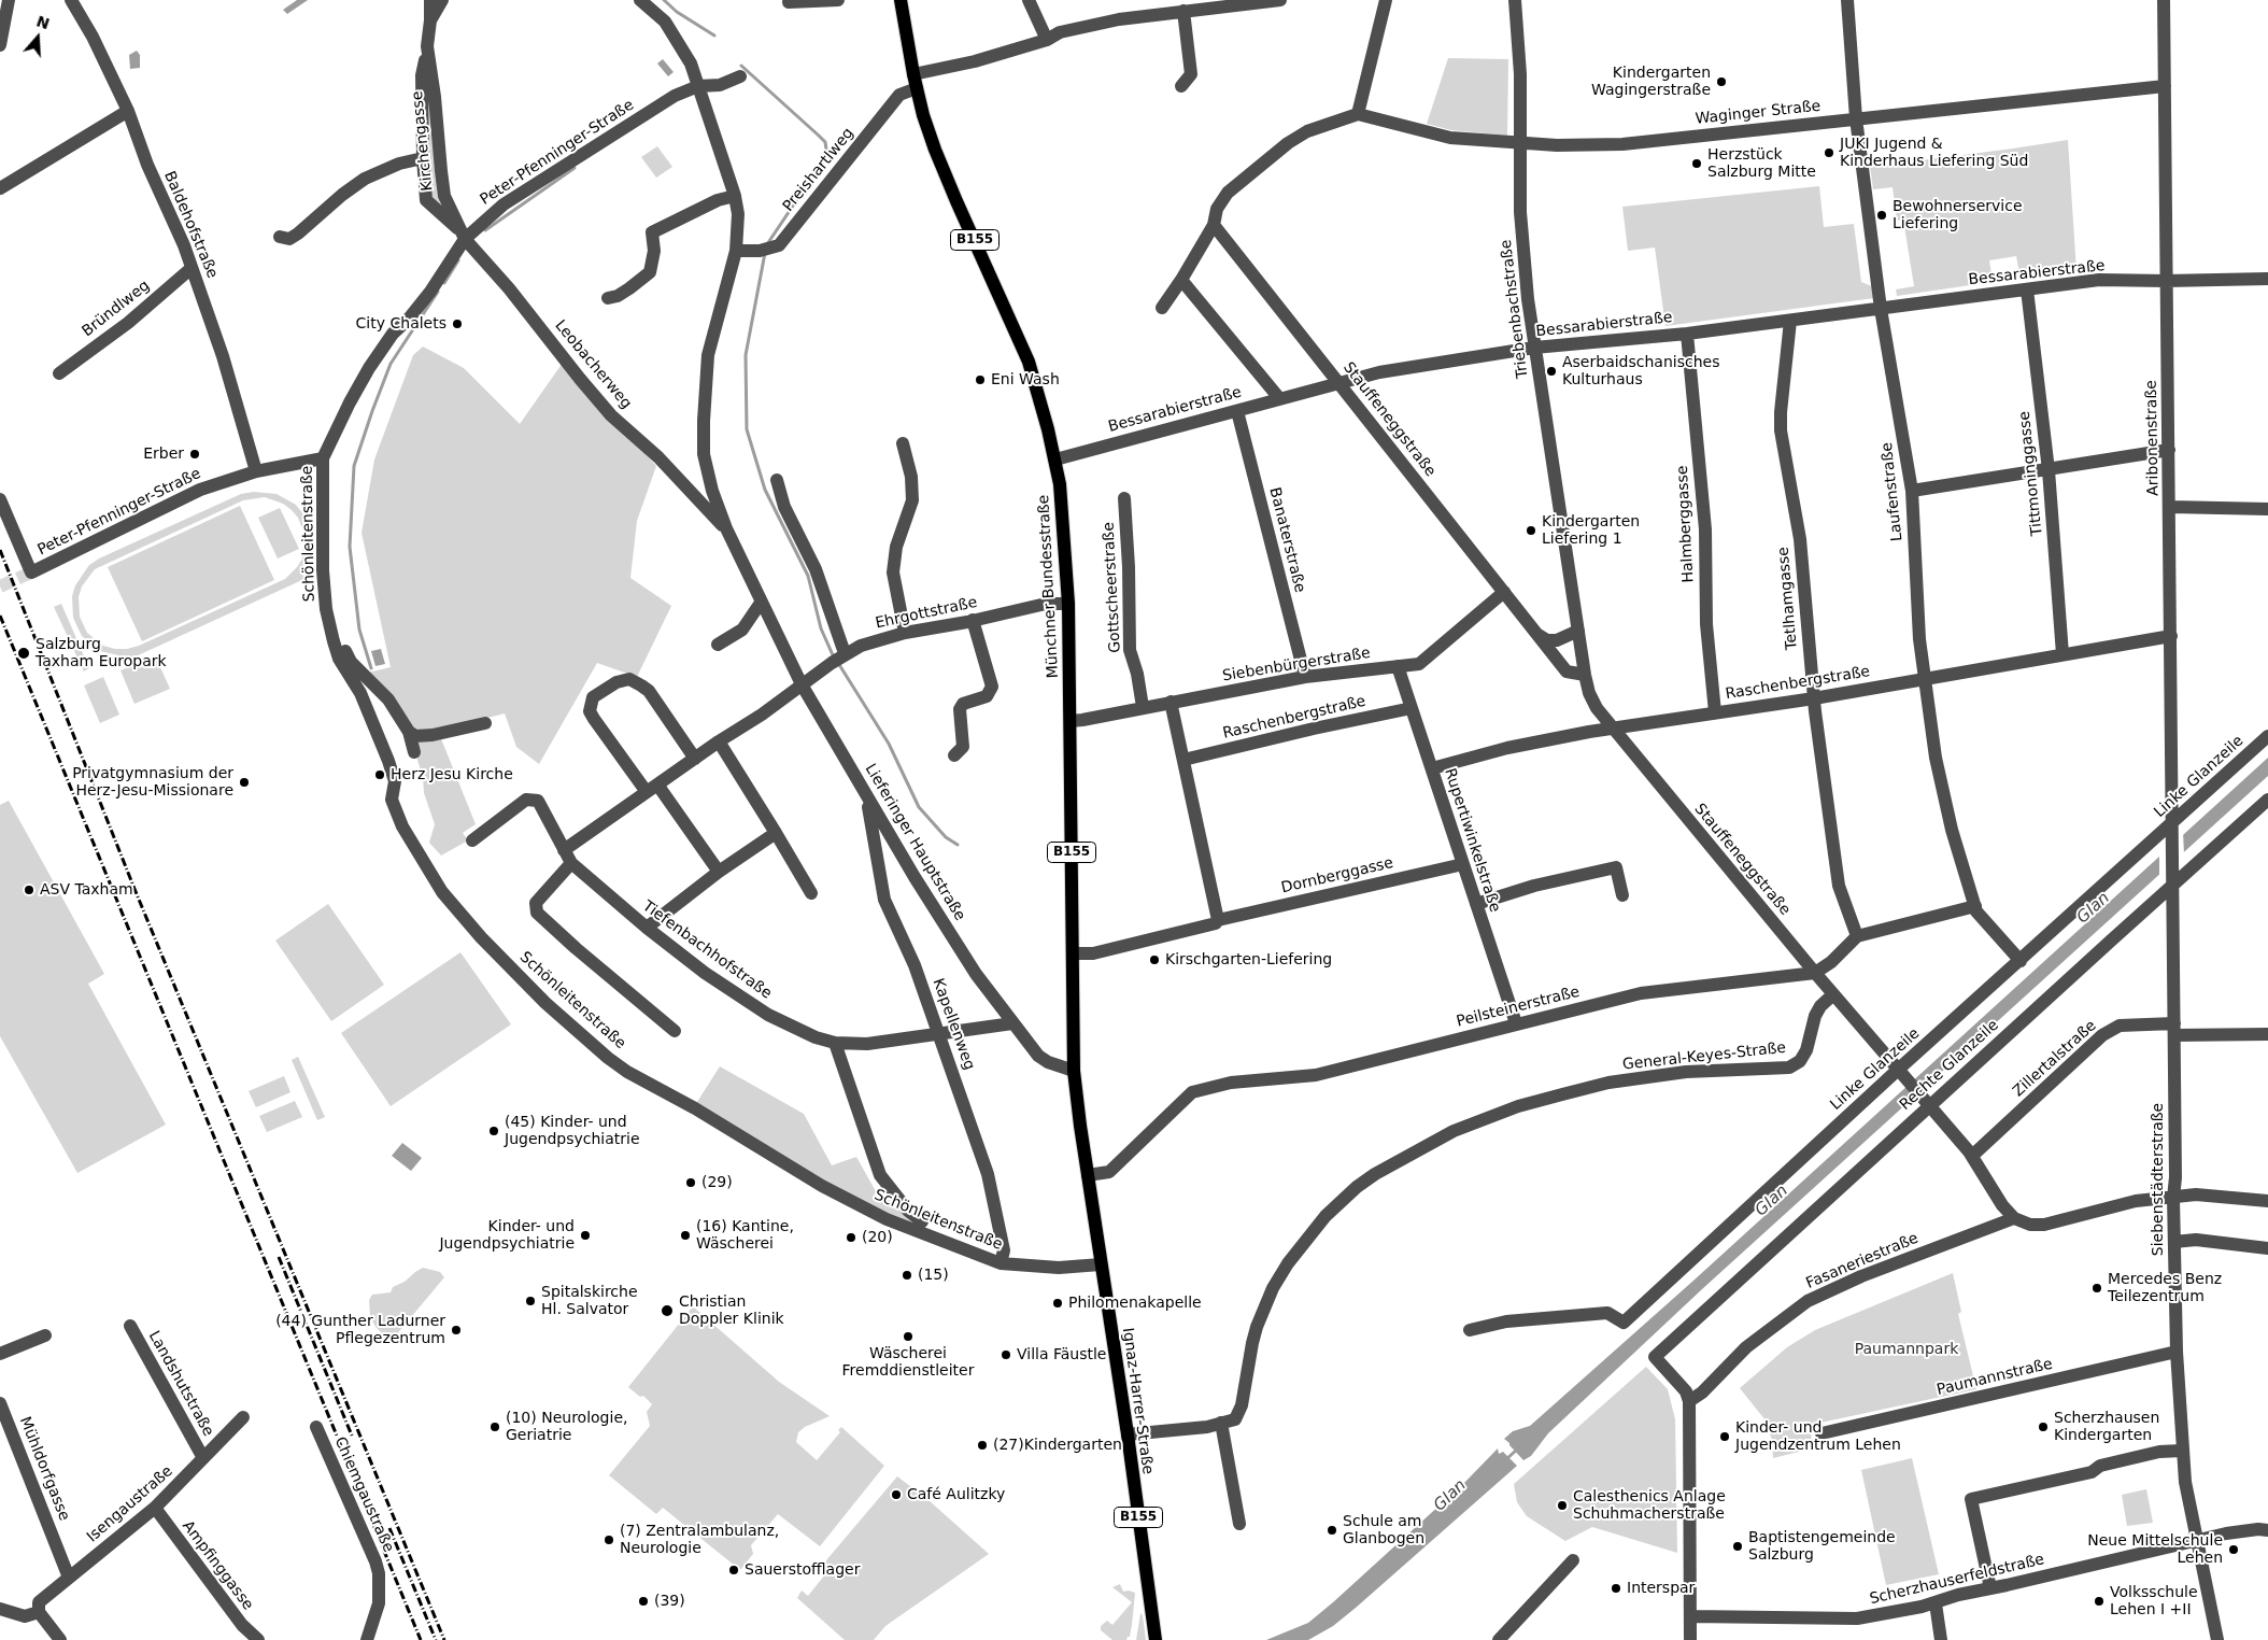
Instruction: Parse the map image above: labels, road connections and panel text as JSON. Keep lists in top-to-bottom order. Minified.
{"streets":{"main road":["B155","Münchner Bundesstraße","Ignaz-Harrer-Straße"],"street":["Waginger Straße","Kirchengasse","Peter-Pfenninger-Straße","Preishartlweg","Baldehofstraße","Bessarabierstraße","Bründlweg","Triebenbachstraße","Leobacherweg","Stauffeneggstraße","Aribonenstraße","Tittmoninggasse","Laufenstraße","Halmberggasse","Schönleitenstraße","Banaterstraße","Gottscheerstraße","Tetlhamgasse","Ehrgottstraße","Siebenbürgerstraße","Raschenbergstraße","Linke Glanzeile","Rupertiwinkelstraße","Lieferinger Hauptstraße","Dornberggasse","Tiefenbachhofstraße","Peilsteinerstraße","Kapellenweg","General-Keyes-Straße","Zillertalstraße","Rechte Glanzeile","Siebenstädterstraße","Fasaneriestraße","Paumannstraße","Landshutstraße","Mühldorfgasse","Chiemgaustraße","Isengaustraße","Ampfinggasse","Scherzhauserfeldstraße"]},"crossings":[["Waginger Straße","Triebenbachstraße"],["Waginger Straße","Aribonenstraße"],["Waginger Straße","Laufenstraße"],["Kirchengasse","Peter-Pfenninger-Straße"],["Kirchengasse","Leobacherweg"],["Peter-Pfenninger-Straße","Baldehofstraße"],["Peter-Pfenninger-Straße","Leobacherweg"],["Peter-Pfenninger-Straße","Schönleitenstraße"],["Peter-Pfenninger-Straße","Lieferinger Hauptstraße"],["Preishartlweg","Münchner Bundesstraße"],["Preishartlweg","Lieferinger Hauptstraße"],["Baldehofstraße","Bründlweg"],["Bessarabierstraße","Triebenbachstraße"],["Bessarabierstraße","Stauffeneggstraße"],["Bessarabierstraße","Aribonenstraße"],["Bessarabierstraße","Tittmoninggasse"],["Bessarabierstraße","Laufenstraße"],["Bessarabierstraße","Halmberggasse"],["Bessarabierstraße","Banaterstraße"],["Bessarabierstraße","Münchner Bundesstraße"],["Bessarabierstraße","Tetlhamgasse"],["Triebenbachstraße","Stauffeneggstraße"],["Leobacherweg","Lieferinger Hauptstraße"],["Stauffeneggstraße","Siebenbürgerstraße"],["Stauffeneggstraße","Raschenbergstraße"],["Stauffeneggstraße","Linke Glanzeile"],["Stauffeneggstraße","Peilsteinerstraße"],["Stauffeneggstraße","General-Keyes-Straße"],["Stauffeneggstraße","Rechte Glanzeile"],["Aribonenstraße","Raschenbergstraße"],["Aribonenstraße","Linke Glanzeile"],["Aribonenstraße","Rechte Glanzeile"],["Aribonenstraße","Siebenstädterstraße"],["Tittmoninggasse","Raschenbergstraße"],["Laufenstraße","Raschenbergstraße"],["Laufenstraße","Linke Glanzeile"],["Halmberggasse","Raschenbergstraße"],["Schönleitenstraße","Kapellenweg"],["Schönleitenstraße","Ignaz-Harrer-Straße"],["Banaterstraße","Siebenbürgerstraße"],["Münchner Bundesstraße","Ehrgottstraße"],["Münchner Bundesstraße","Siebenbürgerstraße"],["Münchner Bundesstraße","Lieferinger Hauptstraße"],["Münchner Bundesstraße","Dornberggasse"],["Münchner Bundesstraße","Ignaz-Harrer-Straße"],["Gottscheerstraße","Siebenbürgerstraße"],["Tetlhamgasse","Raschenbergstraße"],["Ehrgottstraße","Lieferinger Hauptstraße"],["Ehrgottstraße","Tiefenbachhofstraße"],["Siebenbürgerstraße","Rupertiwinkelstraße"],["Raschenbergstraße","Rupertiwinkelstraße"],["Rupertiwinkelstraße","Dornberggasse"],["Rupertiwinkelstraße","Peilsteinerstraße"],["Lieferinger Hauptstraße","Tiefenbachhofstraße"],["Lieferinger Hauptstraße","Kapellenweg"],["Lieferinger Hauptstraße","Ignaz-Harrer-Straße"],["Tiefenbachhofstraße","Kapellenweg"],["Peilsteinerstraße","Ignaz-Harrer-Straße"],["General-Keyes-Straße","Ignaz-Harrer-Straße"],["Zillertalstraße","Siebenstädterstraße"],["Rechte Glanzeile","Siebenstädterstraße"],["Rechte Glanzeile","Fasaneriestraße"],["Siebenstädterstraße","Paumannstraße"],["Siebenstädterstraße","Scherzhauserfeldstraße"],["Landshutstraße","Isengaustraße"],["Mühldorfgasse","Isengaustraße"],["Isengaustraße","Ampfinggasse"]],"water":["Glan"],"parks":["Paumannpark"],"places":["Kindergarten Wagingerstraße","JUKI Jugend & Kinderhaus Liefering Süd","Herzstück Salzburg Mitte","Bewohnerservice Liefering","City Chalets","Aserbaidschanisches Kulturhaus","Eni Wash","Erber","Kindergarten Liefering 1","Salzburg Taxham Europark","Herz Jesu Kirche","Privatgymnasium der Herz-Jesu-Missionare","ASV Taxham","Kirschgarten-Liefering","(45) Kinder- und Jugendpsychiatrie","(29)","Kinder- und Jugendpsychiatrie","(16) Kantine, Wäscherei","(20)","(15)","Mercedes Benz Teilezentrum","Spitalskirche Hl. Salvator","Philomenakapelle","Christian Doppler Klinik","(44) Gunther Ladurner Pflegezentrum","Wäscherei Fremddienstleiter","Villa Fäustle","(10) Neurologie, Geriatrie","Scherzhausen Kindergarten","Kinder- und Jugendzentrum Lehen","(27)Kindergarten","Café Aulitzky","Calesthenics Anlage Schuhmacherstraße","Schule am Glanbogen","(7) Zentralambulanz, Neurologie","Baptistengemeinde Salzburg","Neue Mittelschule Lehen","Sauerstofflager","Interspar","(39)","Volksschule Lehen I +II"],"north":"top"}
